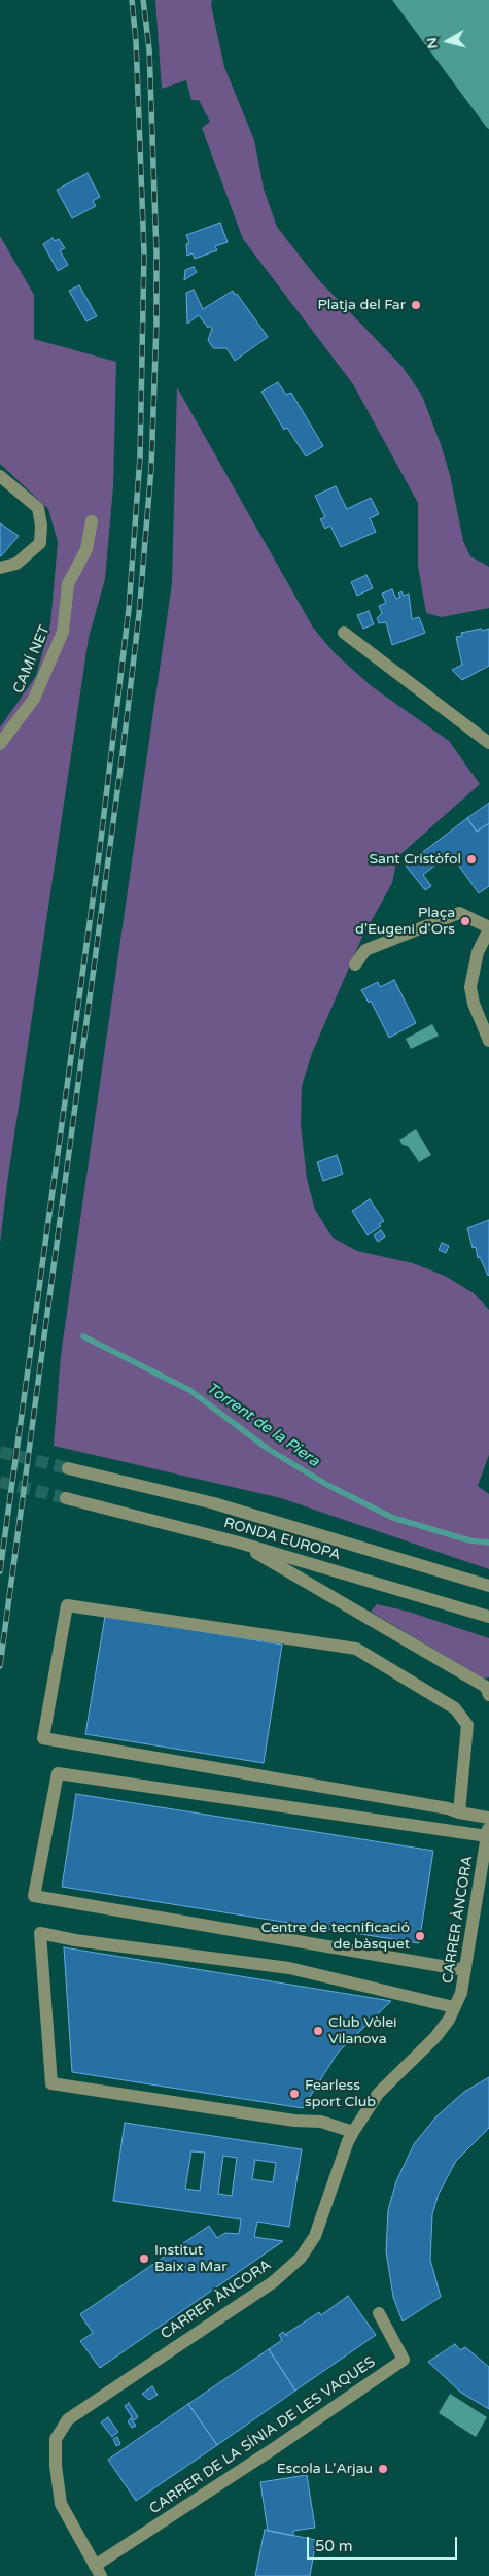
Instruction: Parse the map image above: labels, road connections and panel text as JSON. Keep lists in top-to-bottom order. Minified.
{"streets":{"street":["CAMÍ NET","RONDA EUROPA","CARRER ÀNCORA","CARRER DE LA SÍNIA DE LES VAQUES"]},"crossings":[["CARRER ÀNCORA","CARRER DE LA SÍNIA DE LES VAQUES"]],"water":["Torrent de la Piera"],"places":["Platja del Far","Sant Cristòfol","Plaça d'Eugeni d'Ors","Centre de tecnificació de bàsquet","Club Vòlei Vilanova","Fearless sport Club","Institut Baix a Mar","Escola L'Arjau"],"scale_bar":"50 m","north":"left"}
